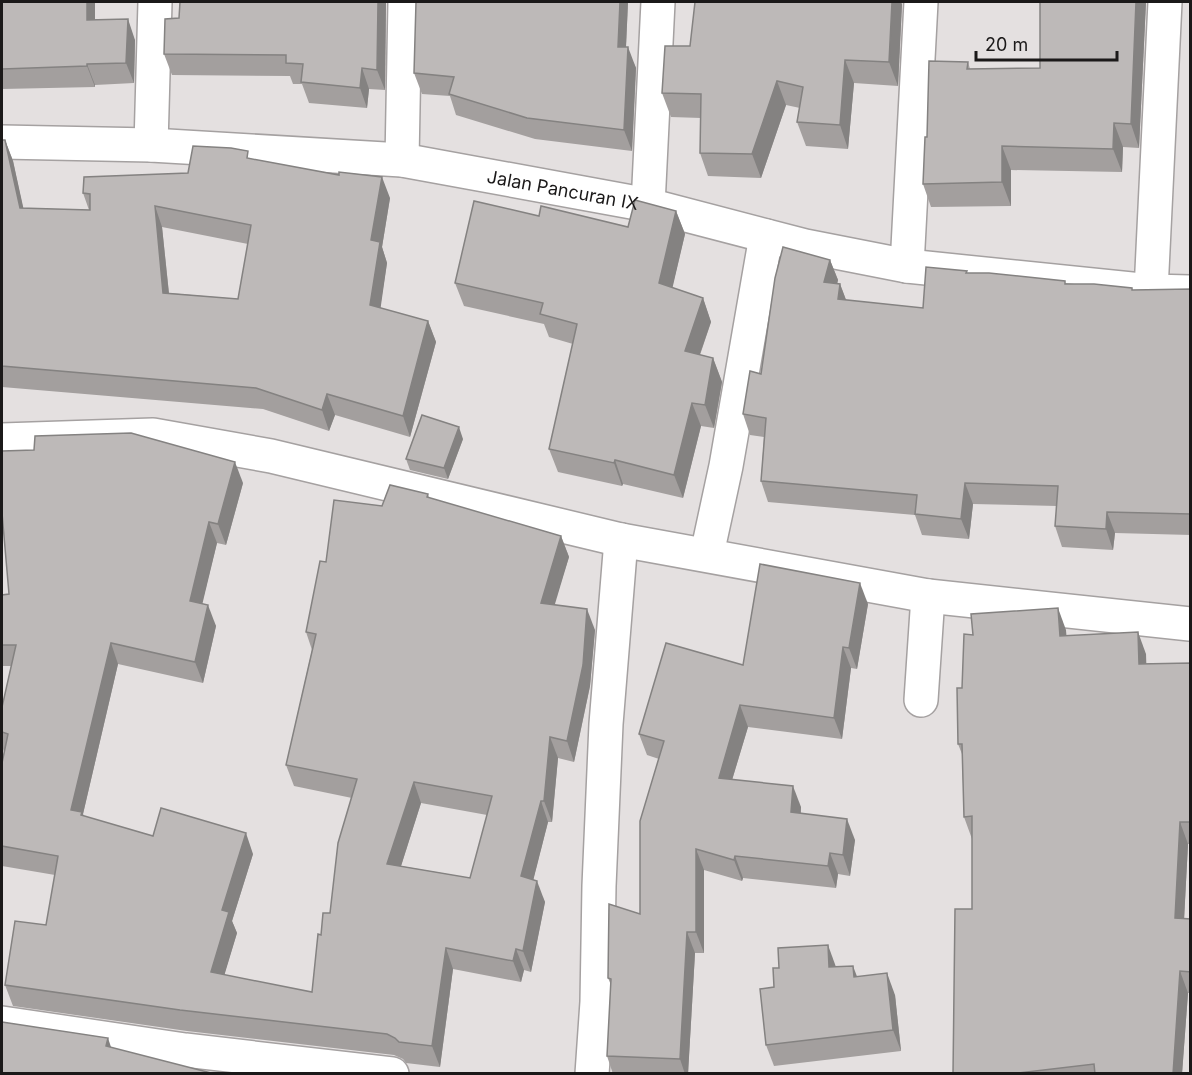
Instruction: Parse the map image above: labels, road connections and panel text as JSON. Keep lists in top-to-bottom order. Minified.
{"streets":{"street":["Jalan Pancuran IX"]},"scale_bar":"20 m"}
